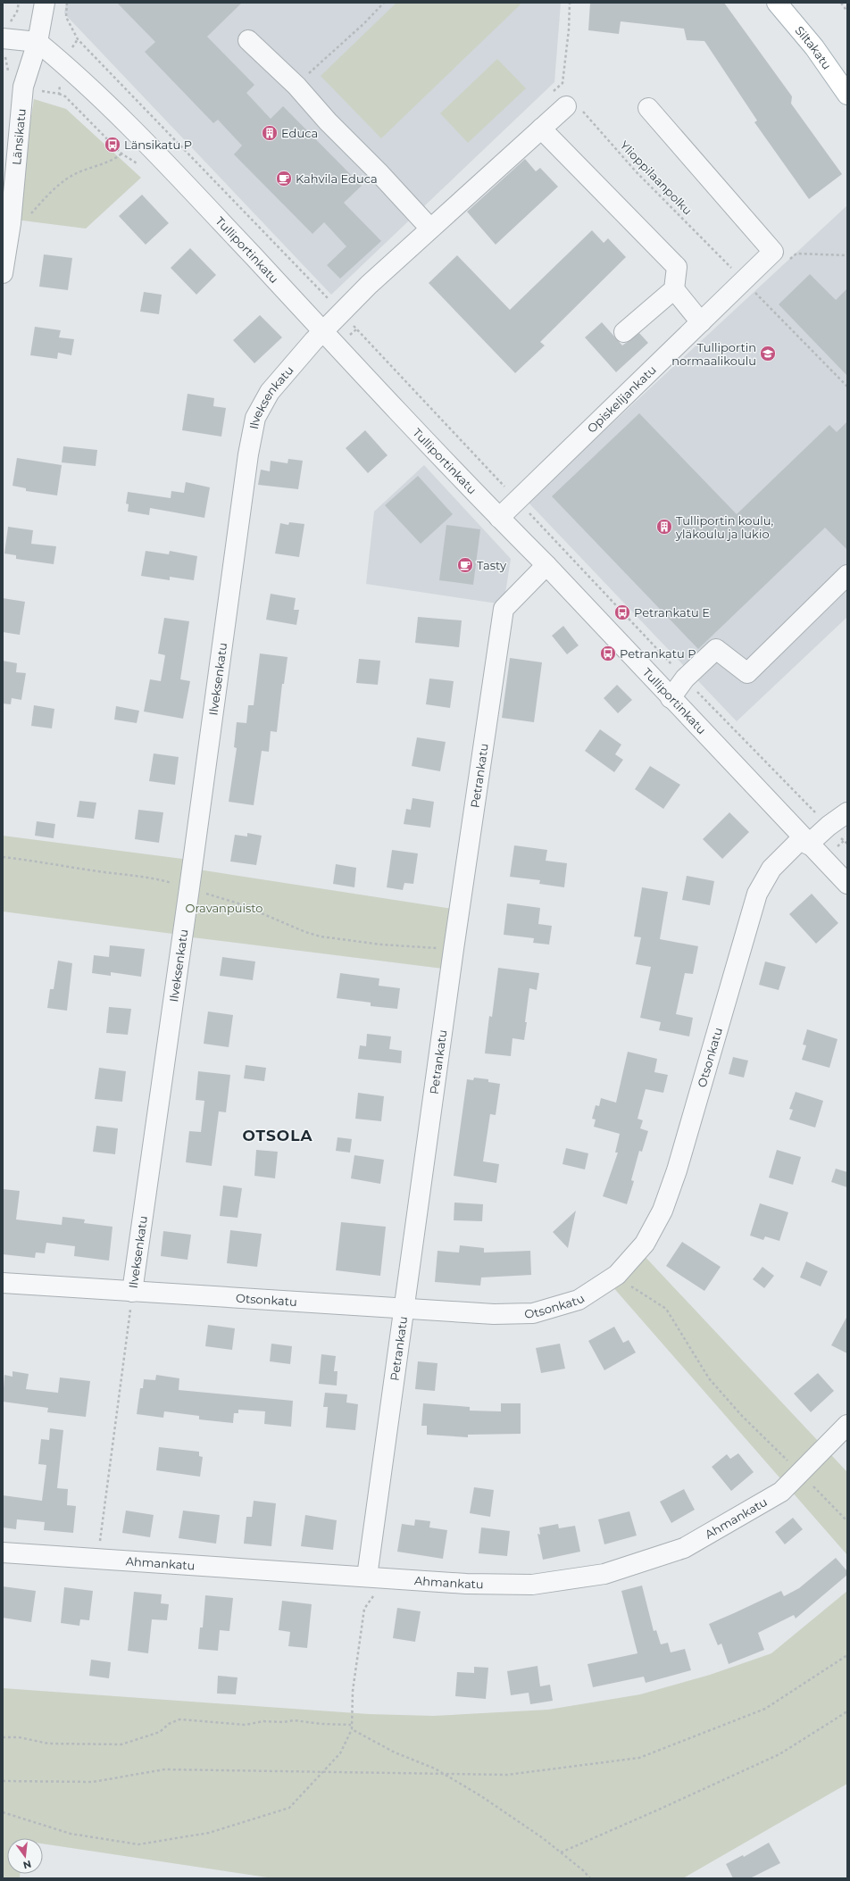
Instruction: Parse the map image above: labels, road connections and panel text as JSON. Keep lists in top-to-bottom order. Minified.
{"streets":{"main road":["Siltakatu"],"street":["Länsikatu","Tulliportinkatu","Ilveksenkatu","Opiskelijankatu","Petrankatu","Otsonkatu","Ahmankatu"],"path":["Ylioppilaanpolku"]},"crossings":[["Länsikatu","Tulliportinkatu"],["Ylioppilaanpolku","Ilveksenkatu"],["Ylioppilaanpolku","Opiskelijankatu"],["Tulliportinkatu","Ilveksenkatu"],["Tulliportinkatu","Opiskelijankatu"],["Tulliportinkatu","Petrankatu"],["Tulliportinkatu","Otsonkatu"],["Ilveksenkatu","Otsonkatu"],["Ilveksenkatu","Ahmankatu"],["Petrankatu","Otsonkatu"],["Petrankatu","Ahmankatu"]],"districts":["OTSOLA"],"parks":["Oravanpuisto"],"places":{"building":["Educa","Tulliportin koulu, yläkoulu ja lukio"],"bus stop":["Länsikatu P","Petrankatu E","Petrankatu P"],"cafe":["Kahvila Educa","Tasty"],"school or university":["Tulliportin normaalikoulu"]},"north":"bottom"}
